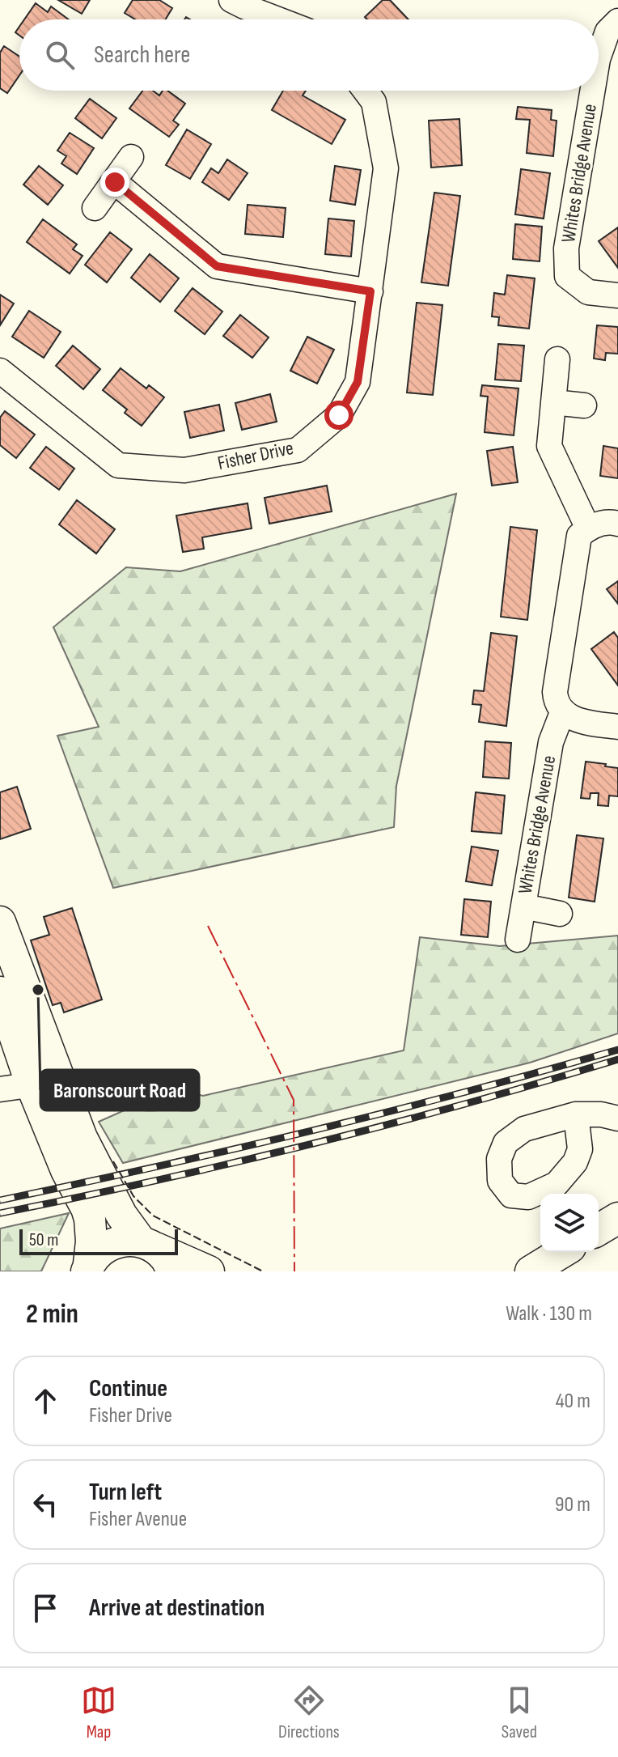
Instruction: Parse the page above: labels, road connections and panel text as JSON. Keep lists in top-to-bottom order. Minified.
{"streets":{"street":["Whites Bridge Avenue","Fisher Drive"]},"places":["Baronscourt Road"],"scale_bar":"50 m","page":{"search":"Search here","scale":"50 m","heading":["2 min","Walk · 130 m"],"list":[["Continue","Fisher Drive","40 m"],["Turn left","Fisher Avenue","90 m"],"Arrive at destination"],"nav":["Map","Directions","Saved"]}}
